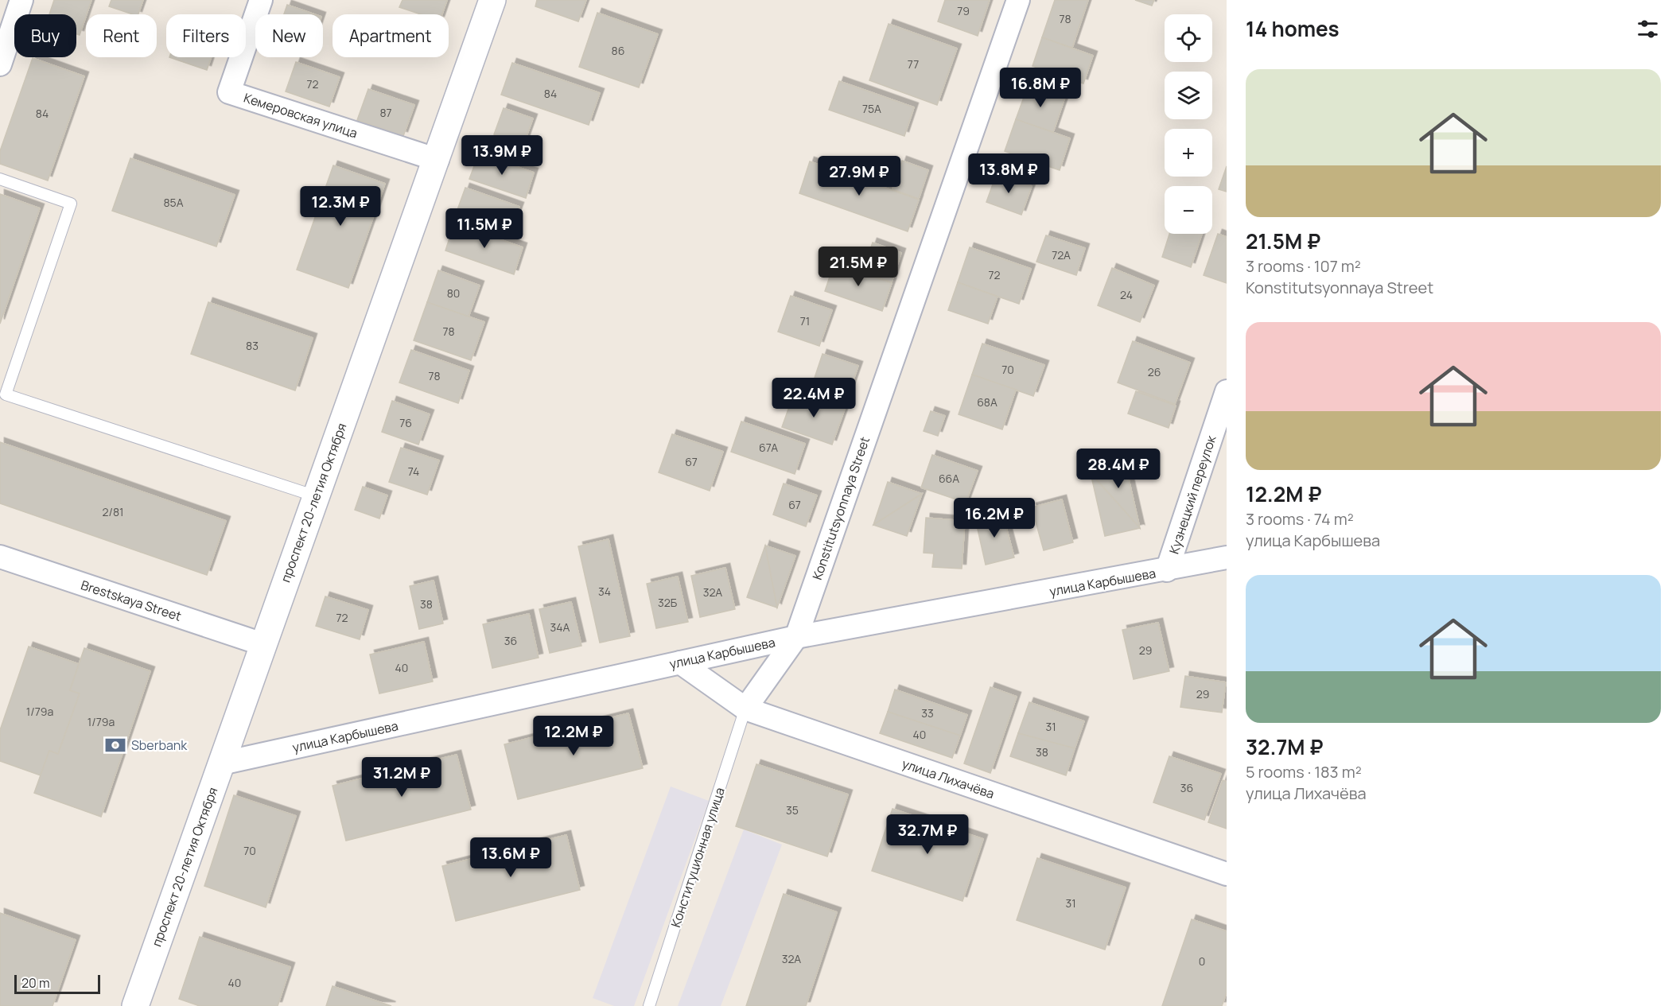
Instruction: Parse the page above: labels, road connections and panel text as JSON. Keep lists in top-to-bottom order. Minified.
{"streets":{"street":["Кемеровская улица","Кузнецкий переулок","проспект 20-летия Октября","Konstitutsyonnaya Street","улица Карбышева","Brestskaya Street","улица Лихачёва"],"lane":["Конституционная улица"]},"crossings":[["Кемеровская улица","проспект 20-летия Октября"],["Кузнецкий переулок","улица Карбышева"],["проспект 20-летия Октября","улица Карбышева"],["проспект 20-летия Октября","Brestskaya Street"],["Konstitutsyonnaya Street","улица Карбышева"],["Konstitutsyonnaya Street","улица Лихачёва"],["Konstitutsyonnaya Street","Конституционная улица"],["улица Карбышева","улица Лихачёва"],["улица Лихачёва","Конституционная улица"]],"places":{"bank":["Sberbank"]},"house_numbers":["79","78","86","77","72","84","75А","87","84","85А","72А","72","80","24","71","78","83","70","26","78","68А","76","67А","67","74","66А","67","2/81","34","32А","32Б","38","72","34А","36","29","40","29","1/79а","33","1/79а","31","40","38","36","35","70","31","32А","0","40"],"scale_bar":"20 m","page":{"heading":"14 homes","map_buttons":["+","−"],"chip":["Buy","Rent","Filters","New","Apartment"],"list":[{"name":"21.5M ₽","note":"3 rooms · 107 m² · Konstitutsyonnaya Street"},{"name":"12.2M ₽","note":"3 rooms · 74 m² · улица Карбышева"},{"name":"32.7M ₽","note":"5 rooms · 183 m² · улица Лихачёва"}],"price":["16.8M ₽","13.9M ₽","13.8M ₽","27.9M ₽","12.3M ₽","11.5M ₽","21.5M ₽","22.4M ₽","28.4M ₽","16.2M ₽","12.2M ₽","31.2M ₽","32.7M ₽","13.6M ₽"],"scale":"20 m"}}
